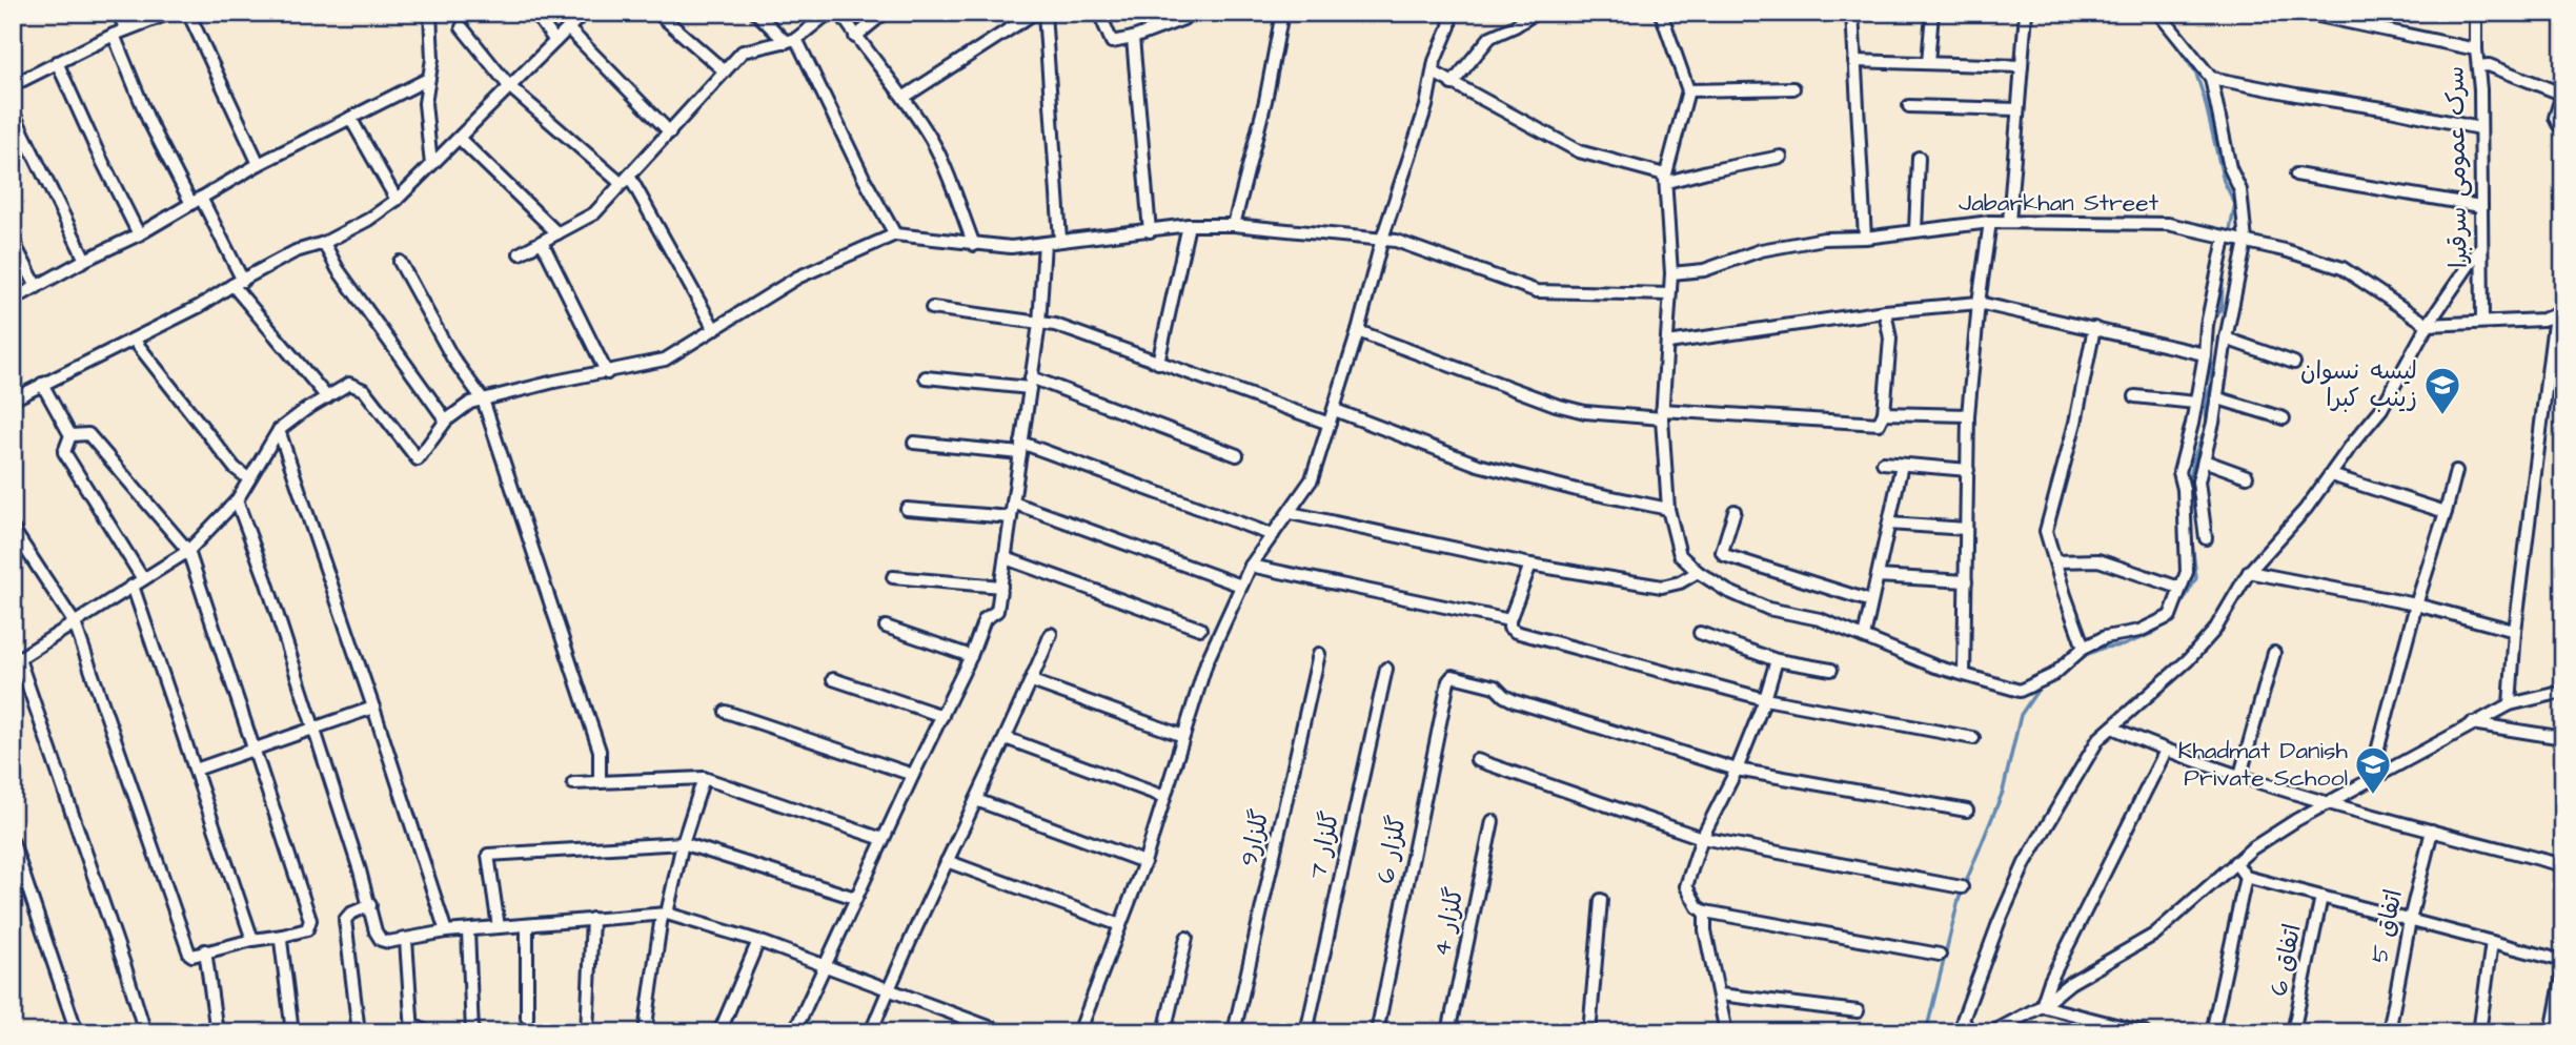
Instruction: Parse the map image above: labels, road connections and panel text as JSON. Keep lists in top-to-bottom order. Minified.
{"streets":{"street":["سرک عمومی سرقبرا","Jabarkhan Street","گلزار9","گلزار 7","گلزار 6","گلزار 4","اتفاق 5","اتفاق 6"]},"places":{"school or university":["لیسه نسوان زینب کبرا","Khadmat Danish Private School"]}}
